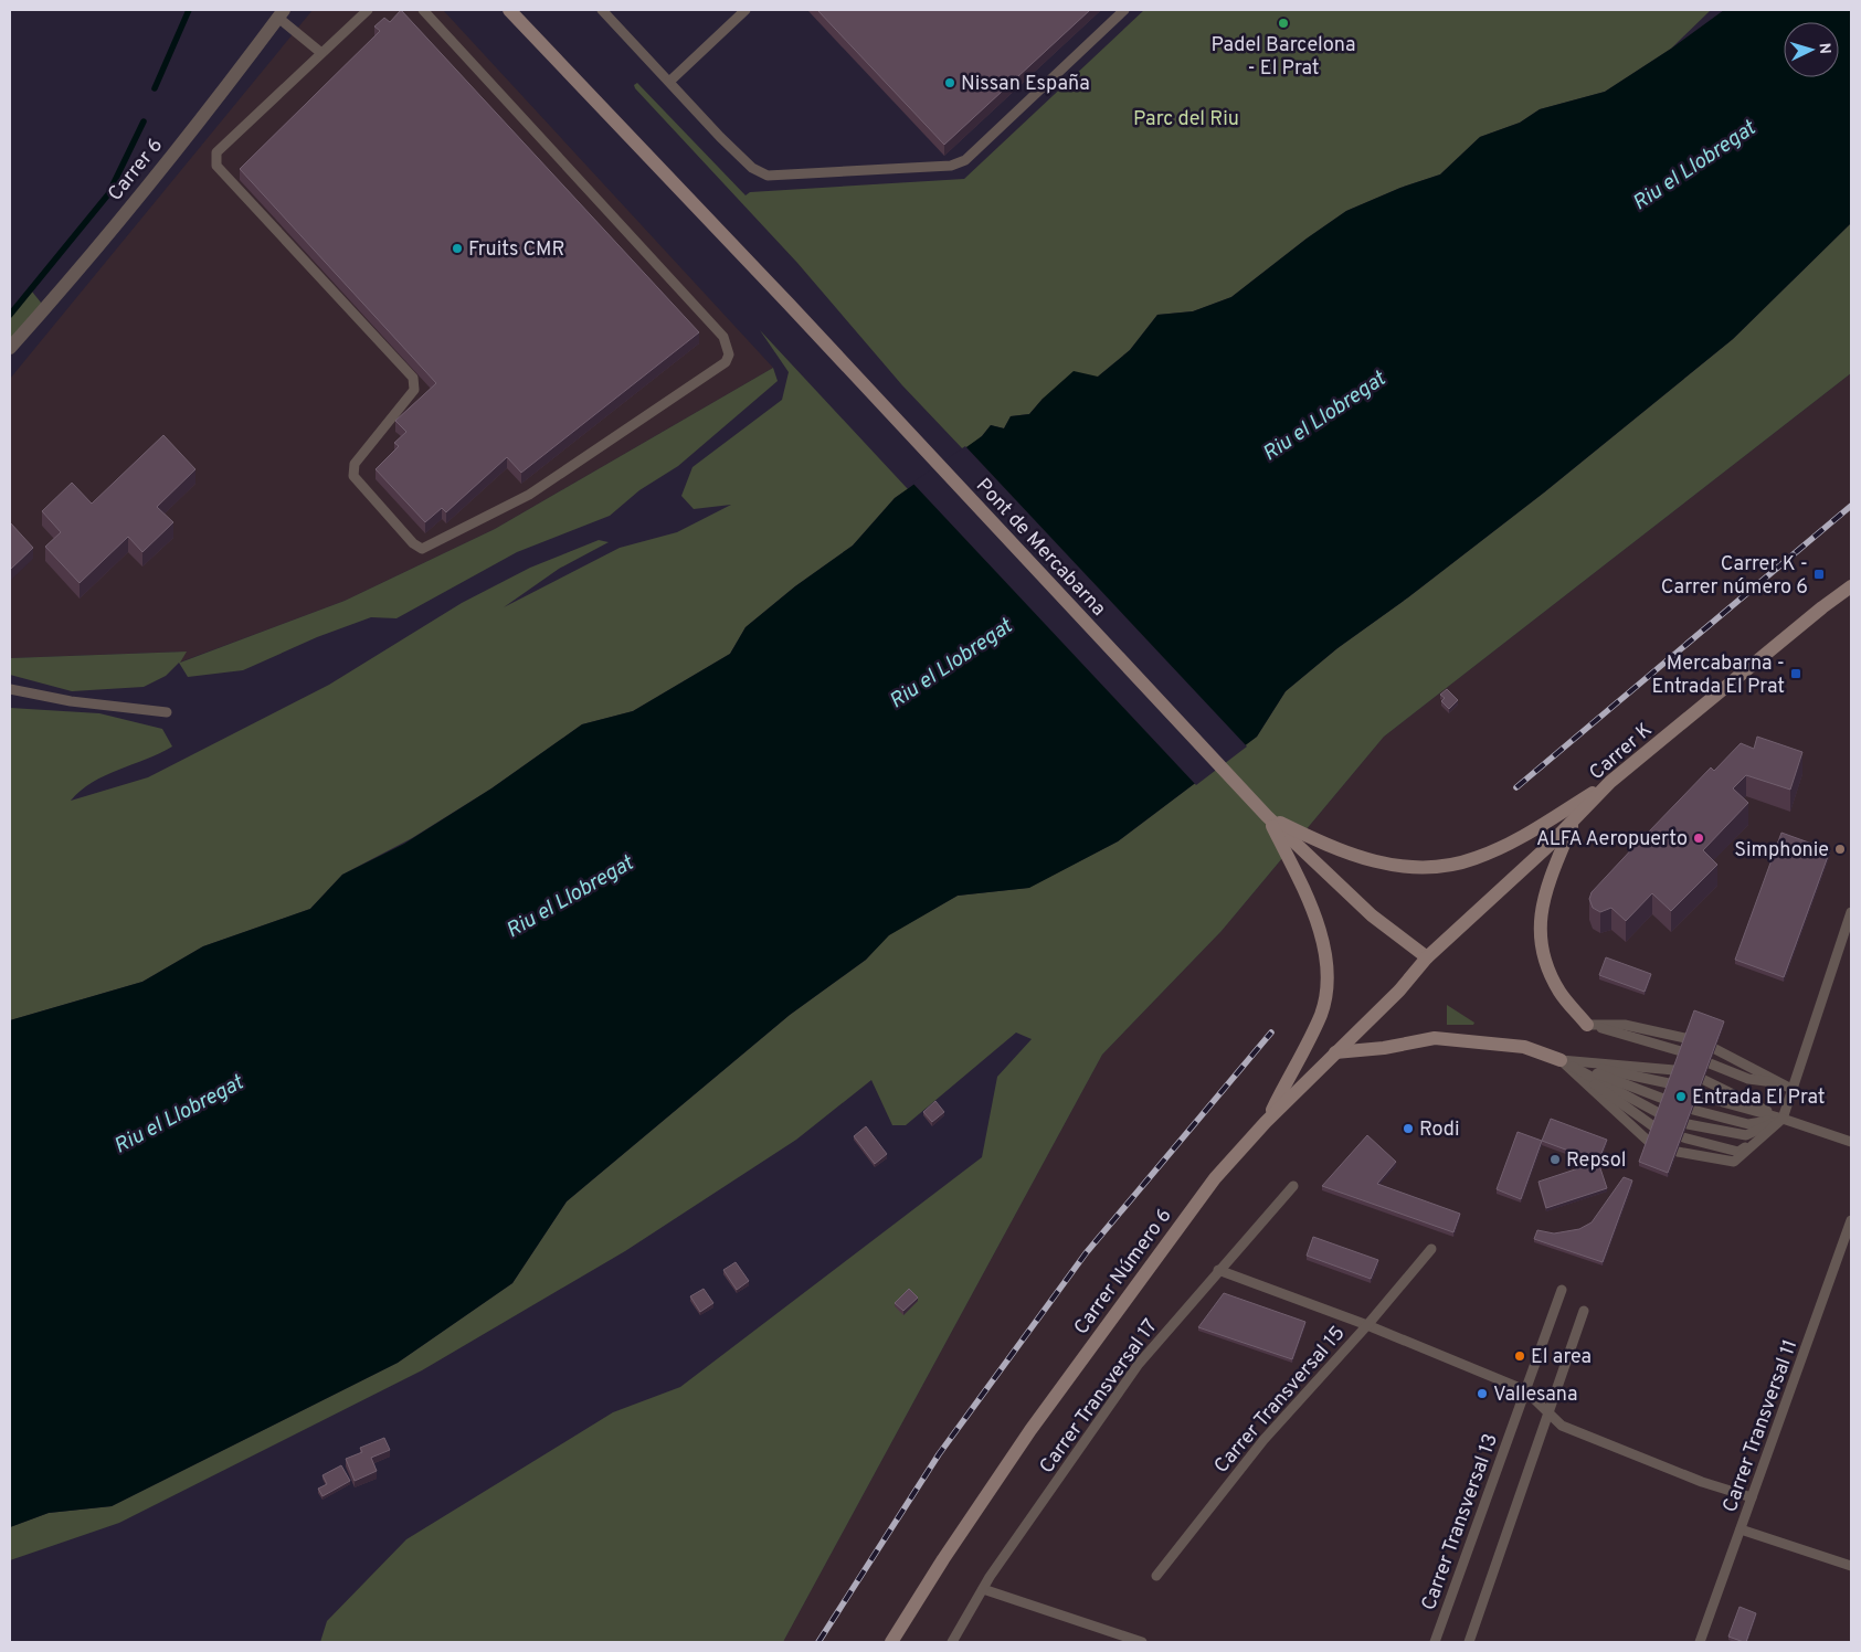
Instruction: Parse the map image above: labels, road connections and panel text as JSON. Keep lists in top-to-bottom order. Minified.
{"streets":{"main road":["Pont de Mercabarna","Carrer K","Carrer Número 6"],"street":["Carrer 6"],"lane":["Carrer Transversal 17","Carrer Transversal 15","Carrer Transversal 11","Carrer Transversal 13"]},"crossings":[["Carrer K","Carrer Número 6"]],"water":["Riu el Llobregat"],"parks":["Parc del Riu"],"places":{"other":["Padel Barcelona - El Prat","Nissan España","Fruits CMR","ALFA Aeropuerto","Simphonie","Entrada El Prat","Rodi","Repsol","El area","Vallesana"],"transit":["Carrer K - Carrer número 6","Mercabarna - Entrada El Prat"]},"north":"right"}
